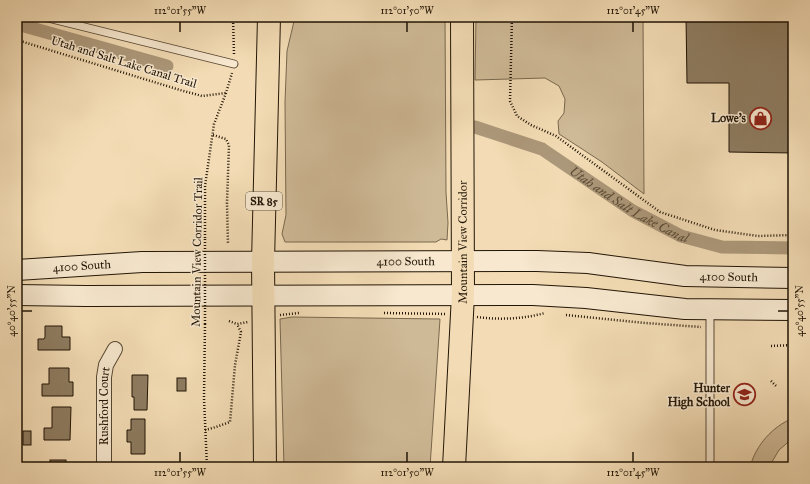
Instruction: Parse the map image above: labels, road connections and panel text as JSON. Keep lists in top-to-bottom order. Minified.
{"streets":{"highway":["SR 85","Mountain View Corridor"],"main road":["4100 South"],"street":["Rushford Court"],"path":["Utah and Salt Lake Canal Trail","Mountain View Corridor Trail"]},"crossings":[["Utah and Salt Lake Canal Trail","Mountain View Corridor Trail"],["SR 85","4100 South"],["Mountain View Corridor","4100 South"]],"water":["Utah and Salt Lake Canal"],"places":{"shop":["Lowe's"],"school or university":["Hunter High School"]},"coordinates":["112°01'55\"W","112°01'50\"W","112°01'45\"W","40°40'55\"N"]}
